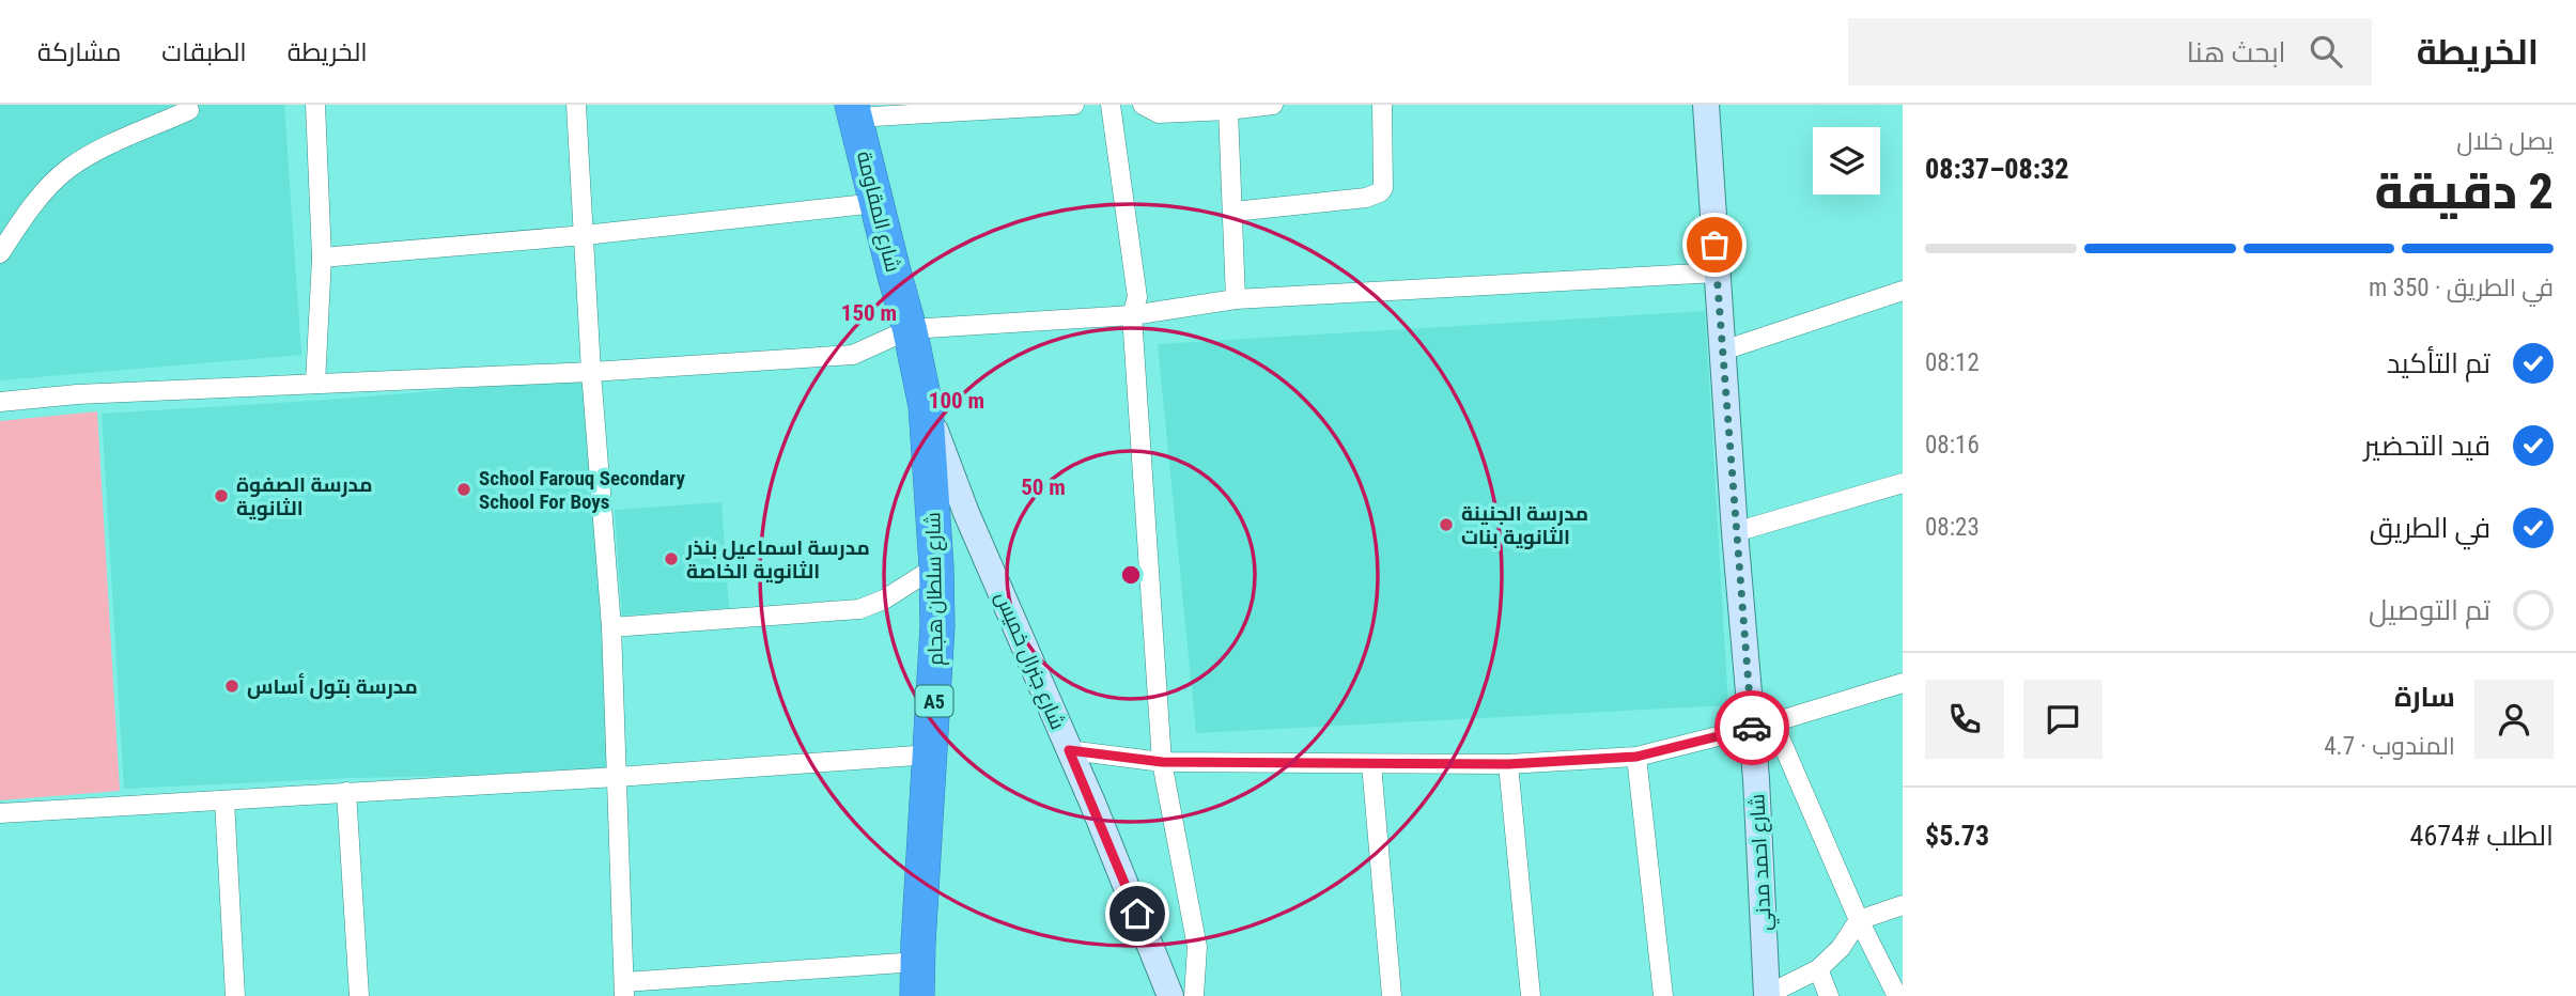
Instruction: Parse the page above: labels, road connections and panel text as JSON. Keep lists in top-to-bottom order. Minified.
{"streets":{"highway":["شارع المقاومة","شارع سلطان هجام","A5"],"street":["شارع جنرال خميس","شارع احمد مدني"]},"crossings":[["شارع المقاومة","شارع سلطان هجام"],["شارع المقاومة","شارع جنرال خميس"],["شارع سلطان هجام","شارع جنرال خميس"]],"places":["School Farouq Secondary School For Boys","مدرسة الصفوة الثانوية","مدرسة الجنينة الثانوية بنات","مدرسة اسماعيل بنذر الثانوية الخاصة","مدرسة بتول أساس"],"page":{"header":"الخريطة","search":"ابحث هنا","nav":["الخريطة","الطبقات","مشاركة"],"heading":["2 دقيقة","يصل خلال","08:32–08:37"],"panel":["سارة","المندوب · 4.7","الطلب #4674","$5.73"],"bar":"في الطريق · 350 m","list":[["تم التأكيد","08:12"],["قيد التحضير","08:16"],["في الطريق","08:23"],"تم التوصيل"]},"rings":["150 m","100 m","50 m"]}
